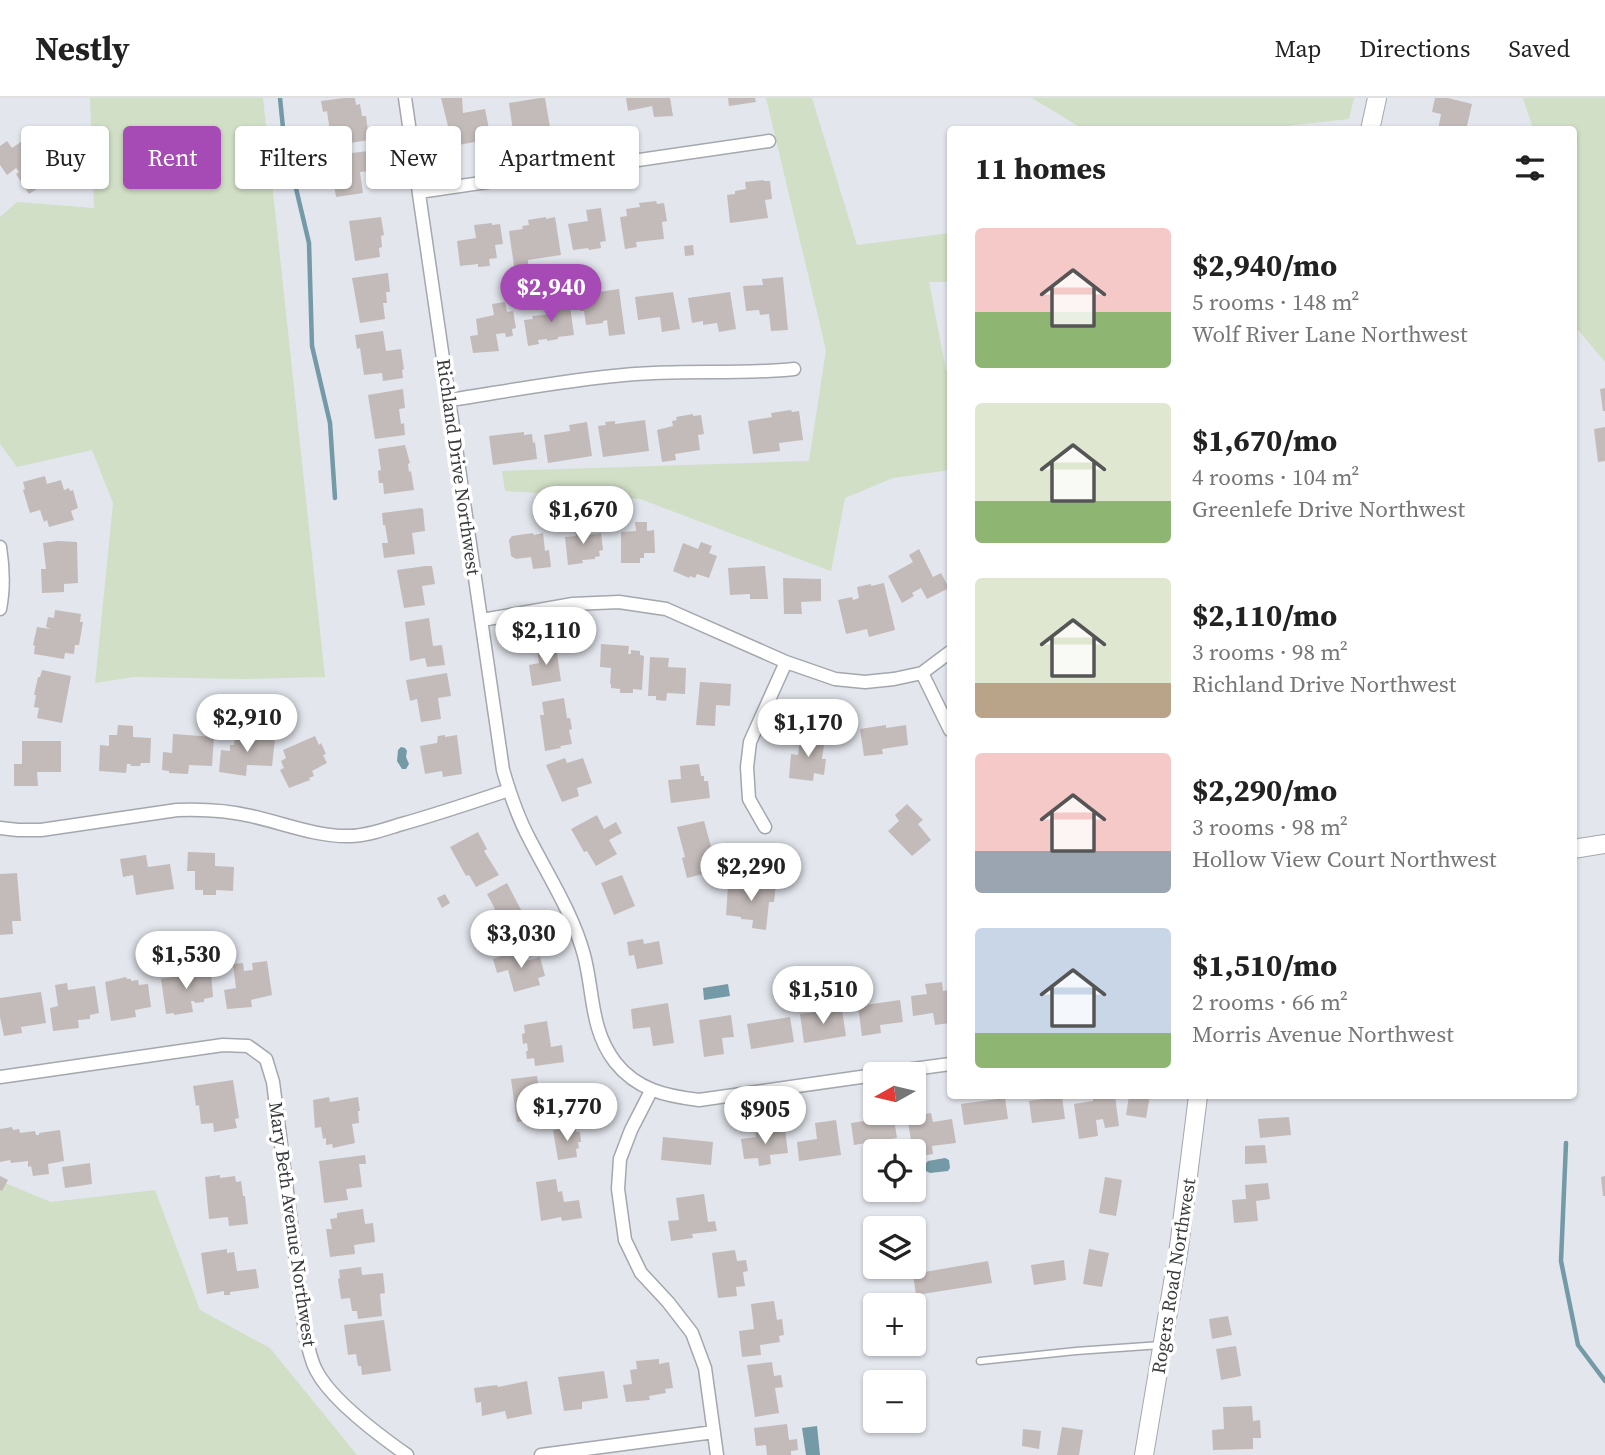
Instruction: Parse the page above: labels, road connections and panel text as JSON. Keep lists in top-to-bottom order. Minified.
{"streets":{"street":["Richland Drive Northwest","Mary Beth Avenue Northwest","Rogers Road Northwest"]},"north":"left","page":{"header":"Nestly","nav":["Map","Directions","Saved"],"chip":["Buy","Rent","Filters","New","Apartment"],"heading":"11 homes","list":[{"name":"$2,940/mo","note":"5 rooms · 148 m² · Wolf River Lane Northwest"},{"name":"$1,670/mo","note":"4 rooms · 104 m² · Greenlefe Drive Northwest"},{"name":"$2,110/mo","note":"3 rooms · 98 m² · Richland Drive Northwest"},{"name":"$2,290/mo","note":"3 rooms · 98 m² · Hollow View Court Northwest"},{"name":"$1,510/mo","note":"2 rooms · 66 m² · Morris Avenue Northwest"}],"price":["$2,940","$1,670","$2,110","$2,910","$1,170","$2,290","$3,030","$1,530","$1,510","$1,770","$905"],"map_buttons":["+","−"]}}
